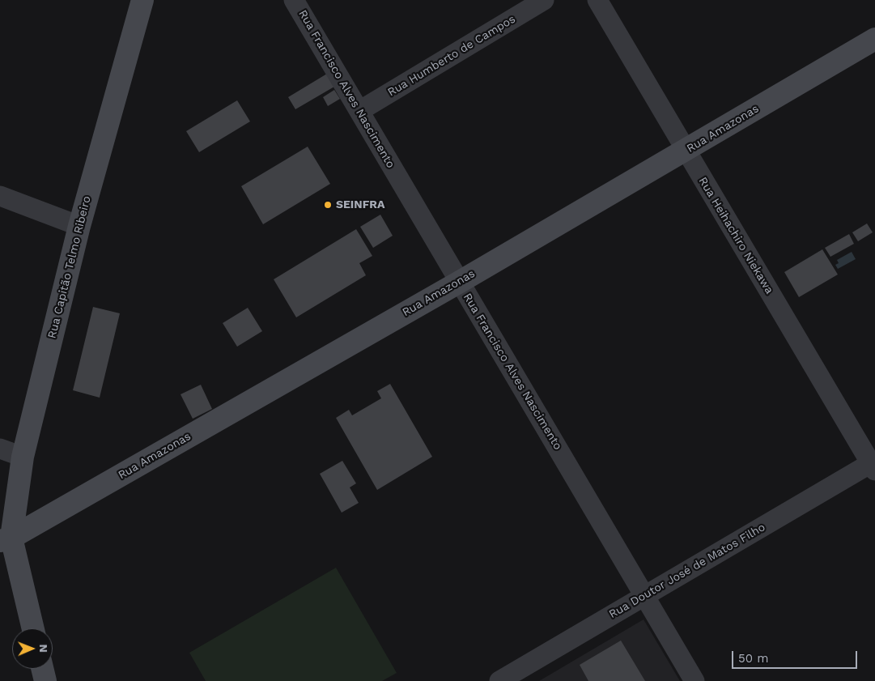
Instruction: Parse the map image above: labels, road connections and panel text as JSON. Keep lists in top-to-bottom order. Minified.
{"streets":{"street":["Rua Humberto de Campos","Rua Francisco Alves Nascimento","Rua Amazonas","Rua Heihachiro Niekawa","Rua Capitão Telmo Ribeiro","Rua Doutor José de Matos Filho"]},"crossings":[["Rua Humberto de Campos","Rua Francisco Alves Nascimento"],["Rua Francisco Alves Nascimento","Rua Amazonas"],["Rua Francisco Alves Nascimento","Rua Doutor José de Matos Filho"],["Rua Amazonas","Rua Heihachiro Niekawa"],["Rua Amazonas","Rua Capitão Telmo Ribeiro"],["Rua Heihachiro Niekawa","Rua Doutor José de Matos Filho"]],"places":["SEINFRA"],"scale_bar":"50 m","north":"right"}
